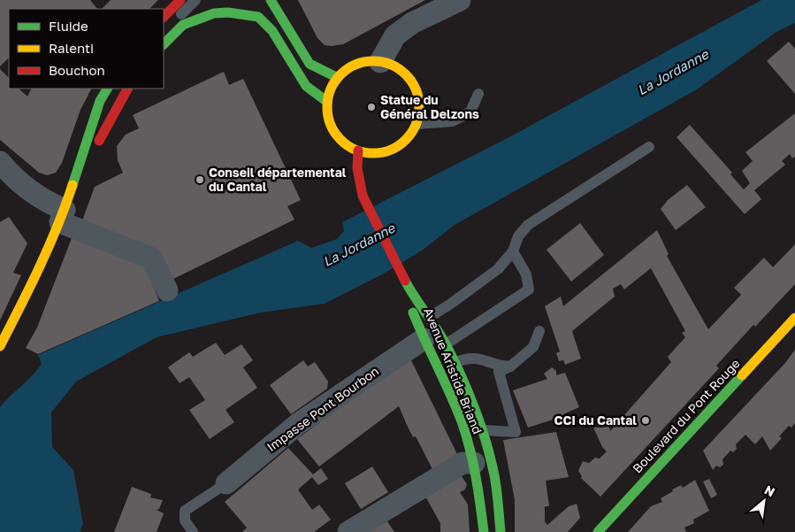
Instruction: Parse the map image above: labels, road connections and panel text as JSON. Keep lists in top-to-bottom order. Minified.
{"streets":{"main road":["Avenue Aristide Briand","Boulevard du Pont Rouge"],"street":["Impasse Pont Bourbon"]},"crossings":[["Avenue Aristide Briand","Impasse Pont Bourbon"]],"water":["La Jordanne"],"places":["Statue du Général Delzons","Conseil départemental du Cantal","CCI du Cantal"],"legend":["Fluide","Ralenti","Bouchon"],"north":"top right"}
